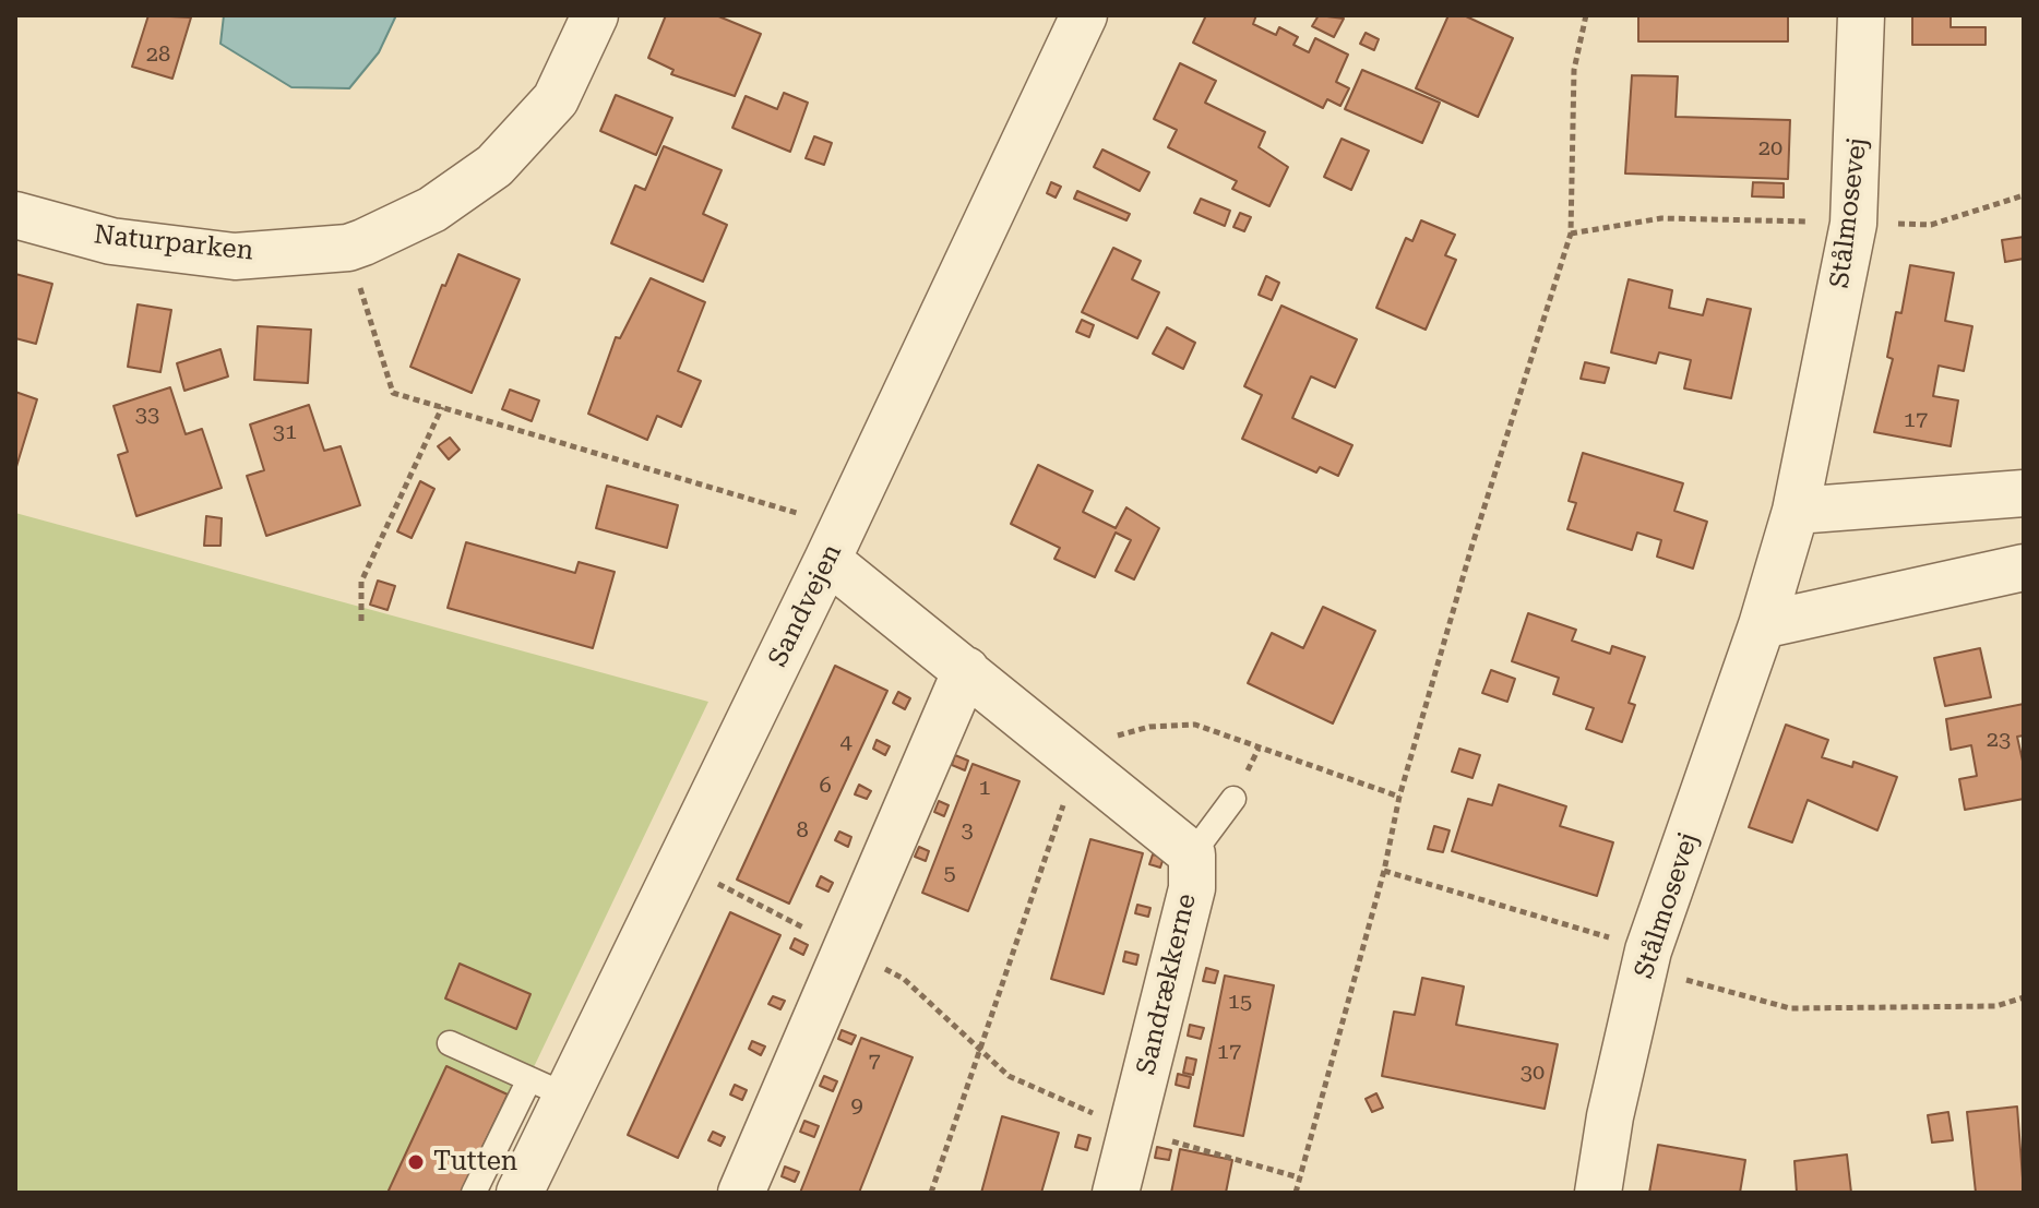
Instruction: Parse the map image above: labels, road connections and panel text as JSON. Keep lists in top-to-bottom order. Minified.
{"streets":{"street":["Stålmosevej","Naturparken","Sandvejen","Sandrækkerne"]},"places":["Tutten"],"house_numbers":["28","20","33","17","31","23","4","6","1","8","3","5","15","17","7","30","9"]}
